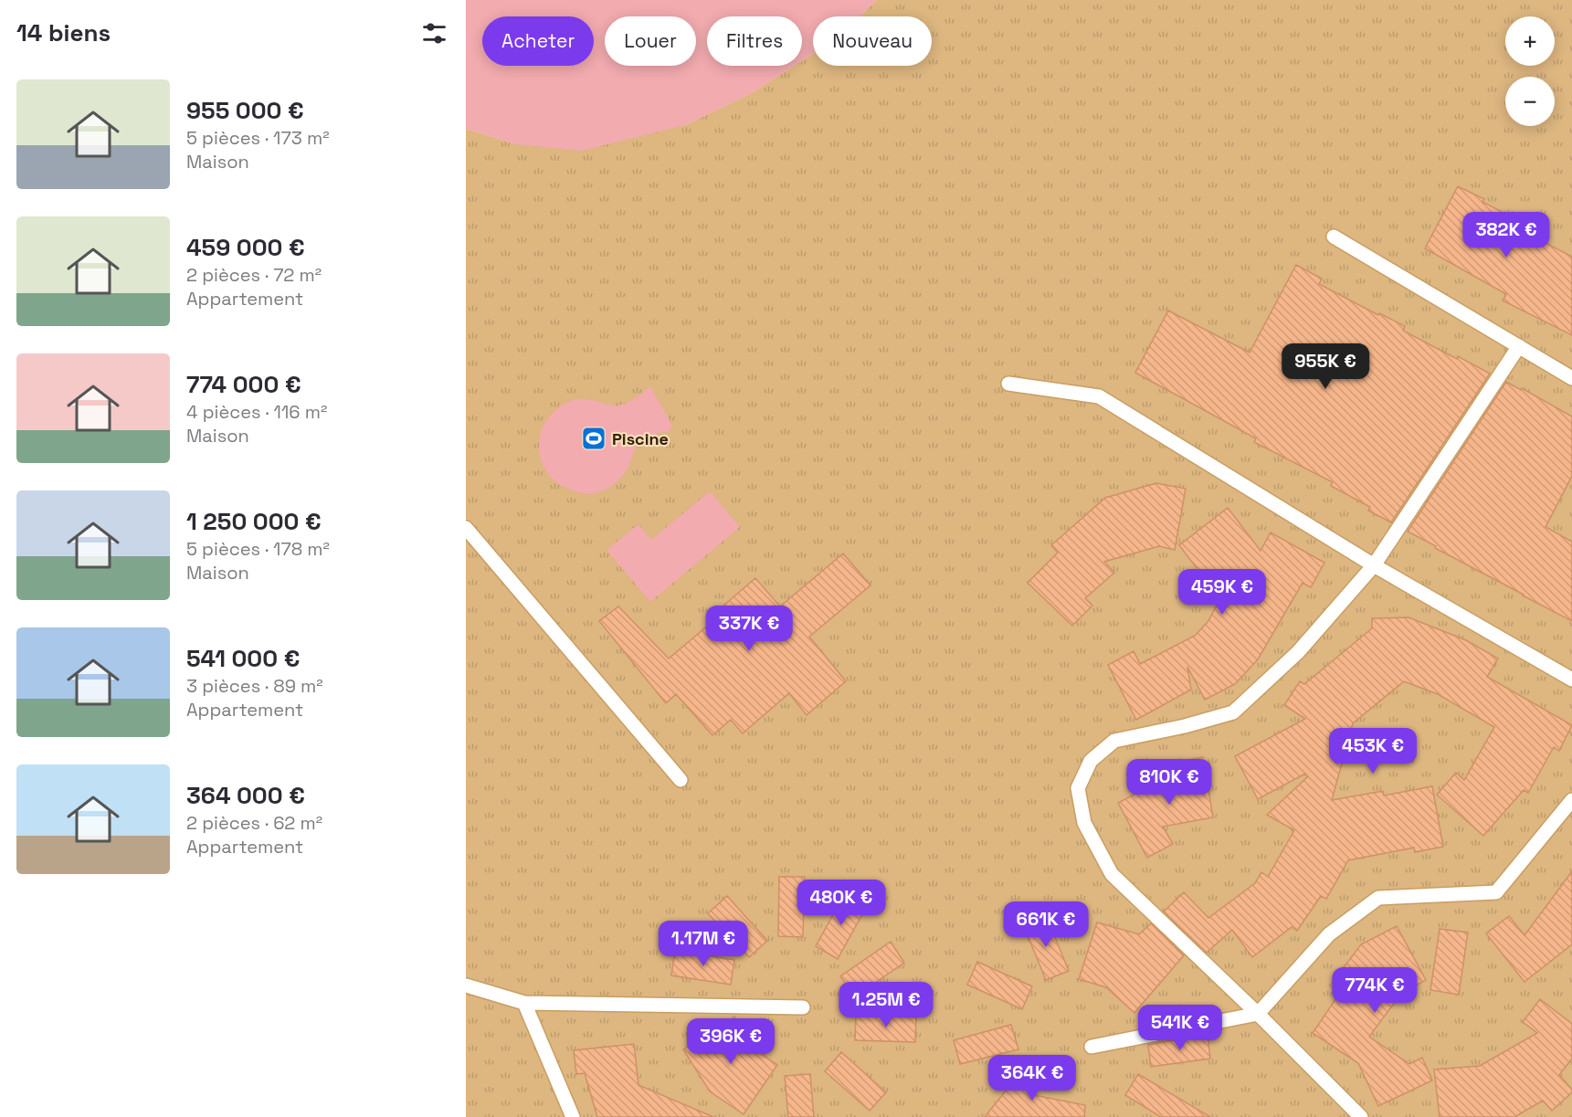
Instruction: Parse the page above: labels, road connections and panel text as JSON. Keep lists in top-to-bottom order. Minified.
{"places":{"sports":["Piscine"]},"page":{"heading":"14 biens","map_buttons":["+","−"],"chip":["Acheter","Louer","Filtres","Nouveau"],"list":[{"name":"955 000 €","note":"5 pièces · 173 m² · Maison"},{"name":"459 000 €","note":"2 pièces · 72 m² · Appartement"},{"name":"774 000 €","note":"4 pièces · 116 m² · Maison"},{"name":"1 250 000 €","note":"5 pièces · 178 m² · Maison"},{"name":"541 000 €","note":"3 pièces · 89 m² · Appartement"},{"name":"364 000 €","note":"2 pièces · 62 m² · Appartement"}],"price":["382K €","955K €","459K €","337K €","453K €","810K €","480K €","661K €","1.17M €","774K €","1.25M €","541K €","396K €","364K €"]}}
